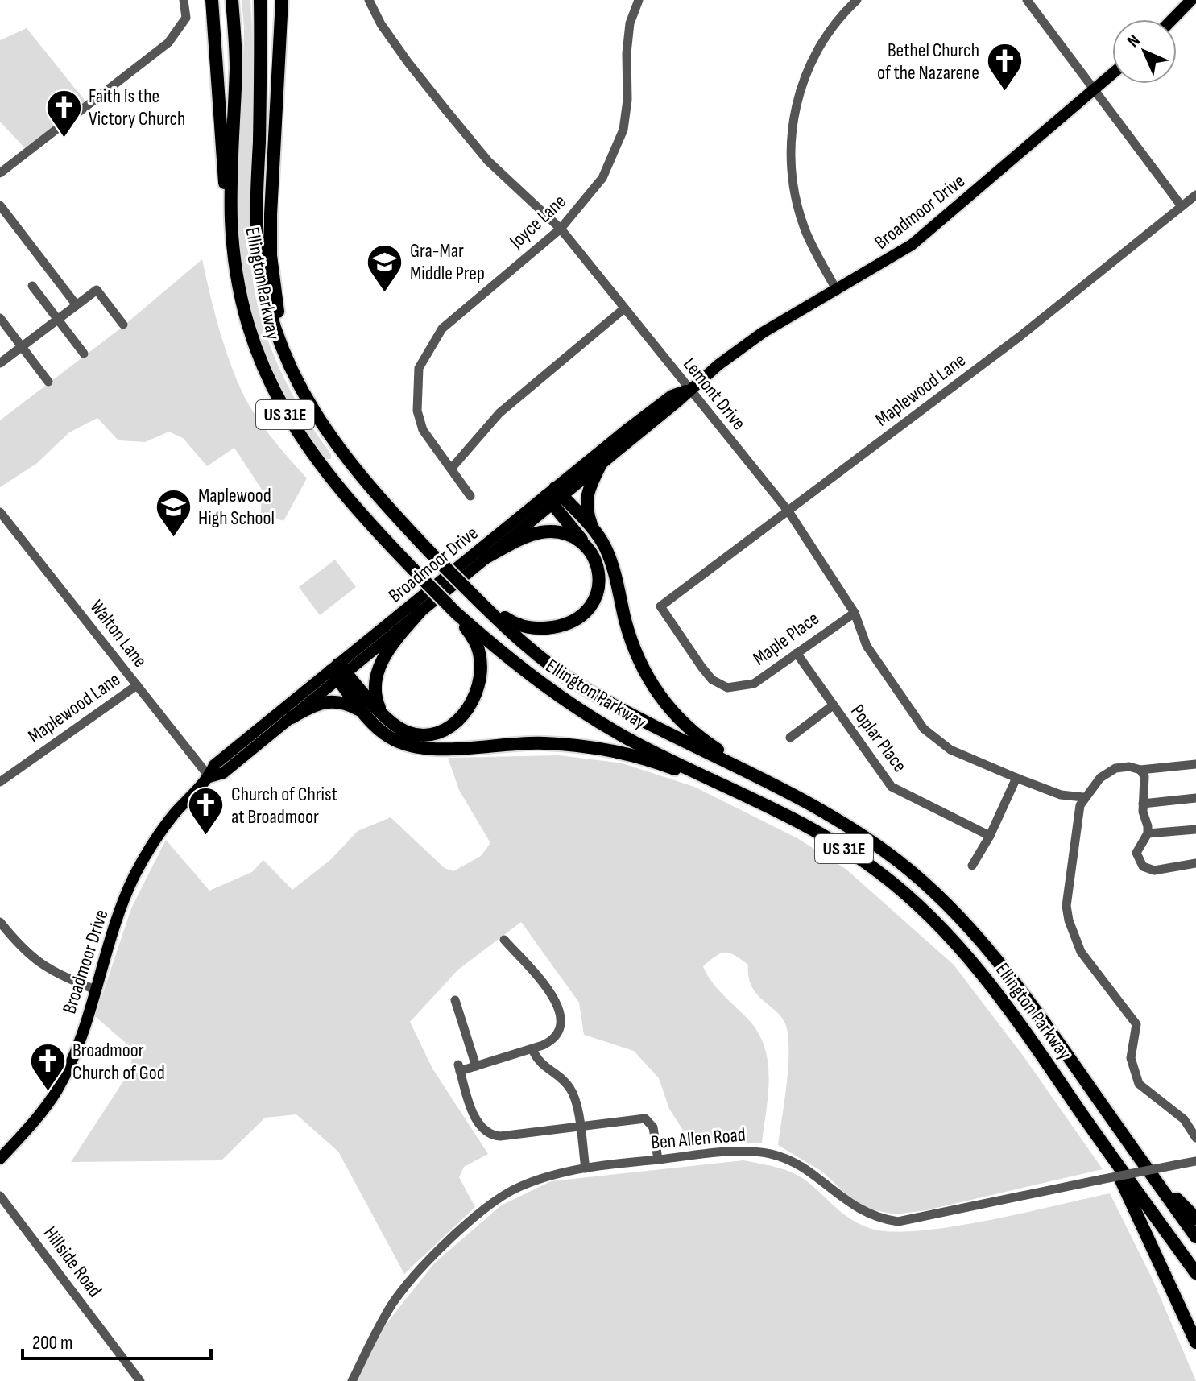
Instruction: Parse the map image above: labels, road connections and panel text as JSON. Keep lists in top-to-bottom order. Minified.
{"streets":{"highway":["Ellington Parkway","US 31E"],"main road":["Broadmoor Drive"],"street":["Joyce Lane","Maplewood Lane","Lemont Drive","Walton Lane","Maple Place","Poplar Place","Ben Allen Road","Hillside Road"]},"crossings":[["Broadmoor Drive","Lemont Drive"],["Broadmoor Drive","Walton Lane"],["Joyce Lane","Lemont Drive"],["Maplewood Lane","Lemont Drive"],["Maplewood Lane","Walton Lane"],["Maplewood Lane","Maple Place"],["Lemont Drive","Maple Place"],["Maple Place","Poplar Place"]],"places":{"church":["Bethel Church of the Nazarene","Faith Is the Victory Church","Church of Christ at Broadmoor","Broadmoor Church of God"],"school or university":["Gra-Mar Middle Prep","Maplewood High School"]},"scale_bar":"200 m","north":"top left"}
